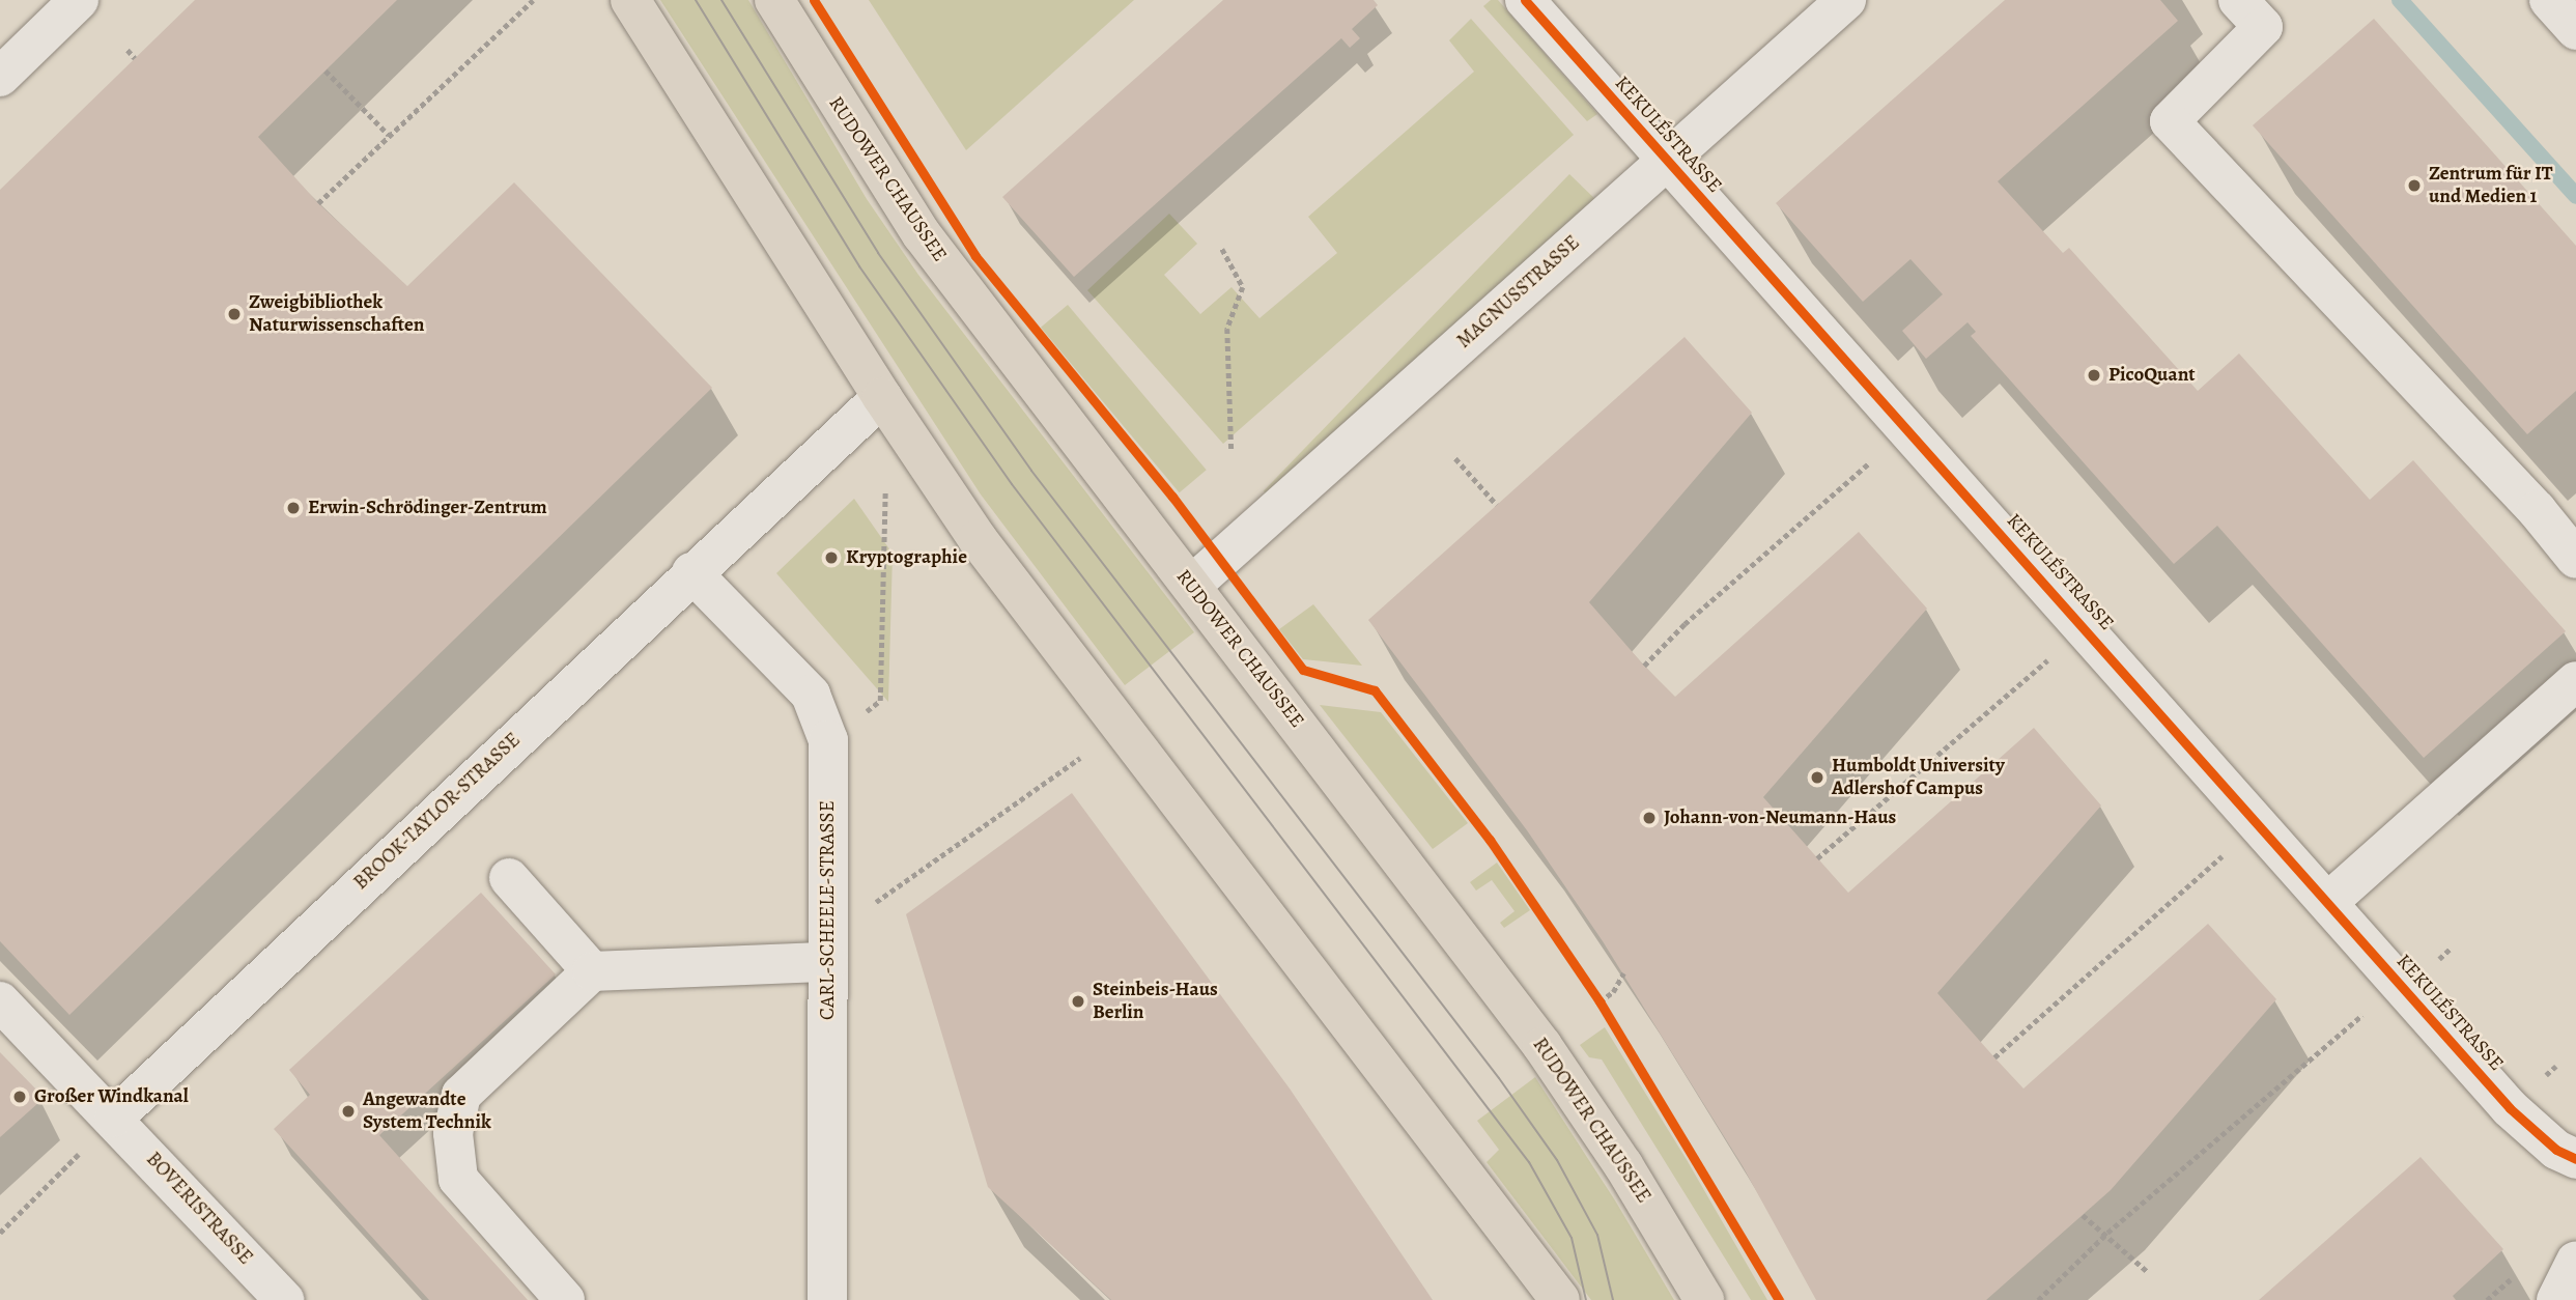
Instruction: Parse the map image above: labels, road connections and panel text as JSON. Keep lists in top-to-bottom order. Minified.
{"streets":{"main road":["RUDOWER CHAUSSEE"],"street":["KEKULÉSTRASSE","MAGNUSSTRASSE","BROOK-TAYLOR-STRASSE","CARL-SCHEELE-STRASSE","BOVERISTRASSE"]},"crossings":[["KEKULÉSTRASSE","MAGNUSSTRASSE"],["RUDOWER CHAUSSEE","MAGNUSSTRASSE"],["BROOK-TAYLOR-STRASSE","CARL-SCHEELE-STRASSE"],["BROOK-TAYLOR-STRASSE","BOVERISTRASSE"]],"places":["Zentrum für IT und Medien 1","Zweigbibliothek Naturwissenschaften","PicoQuant","Erwin-Schrödinger-Zentrum","Kryptographie","Humboldt University Adlershof Campus","Johann-von-Neumann-Haus","Steinbeis-Haus Berlin","Großer Windkanal","Angewandte System Technik"]}
